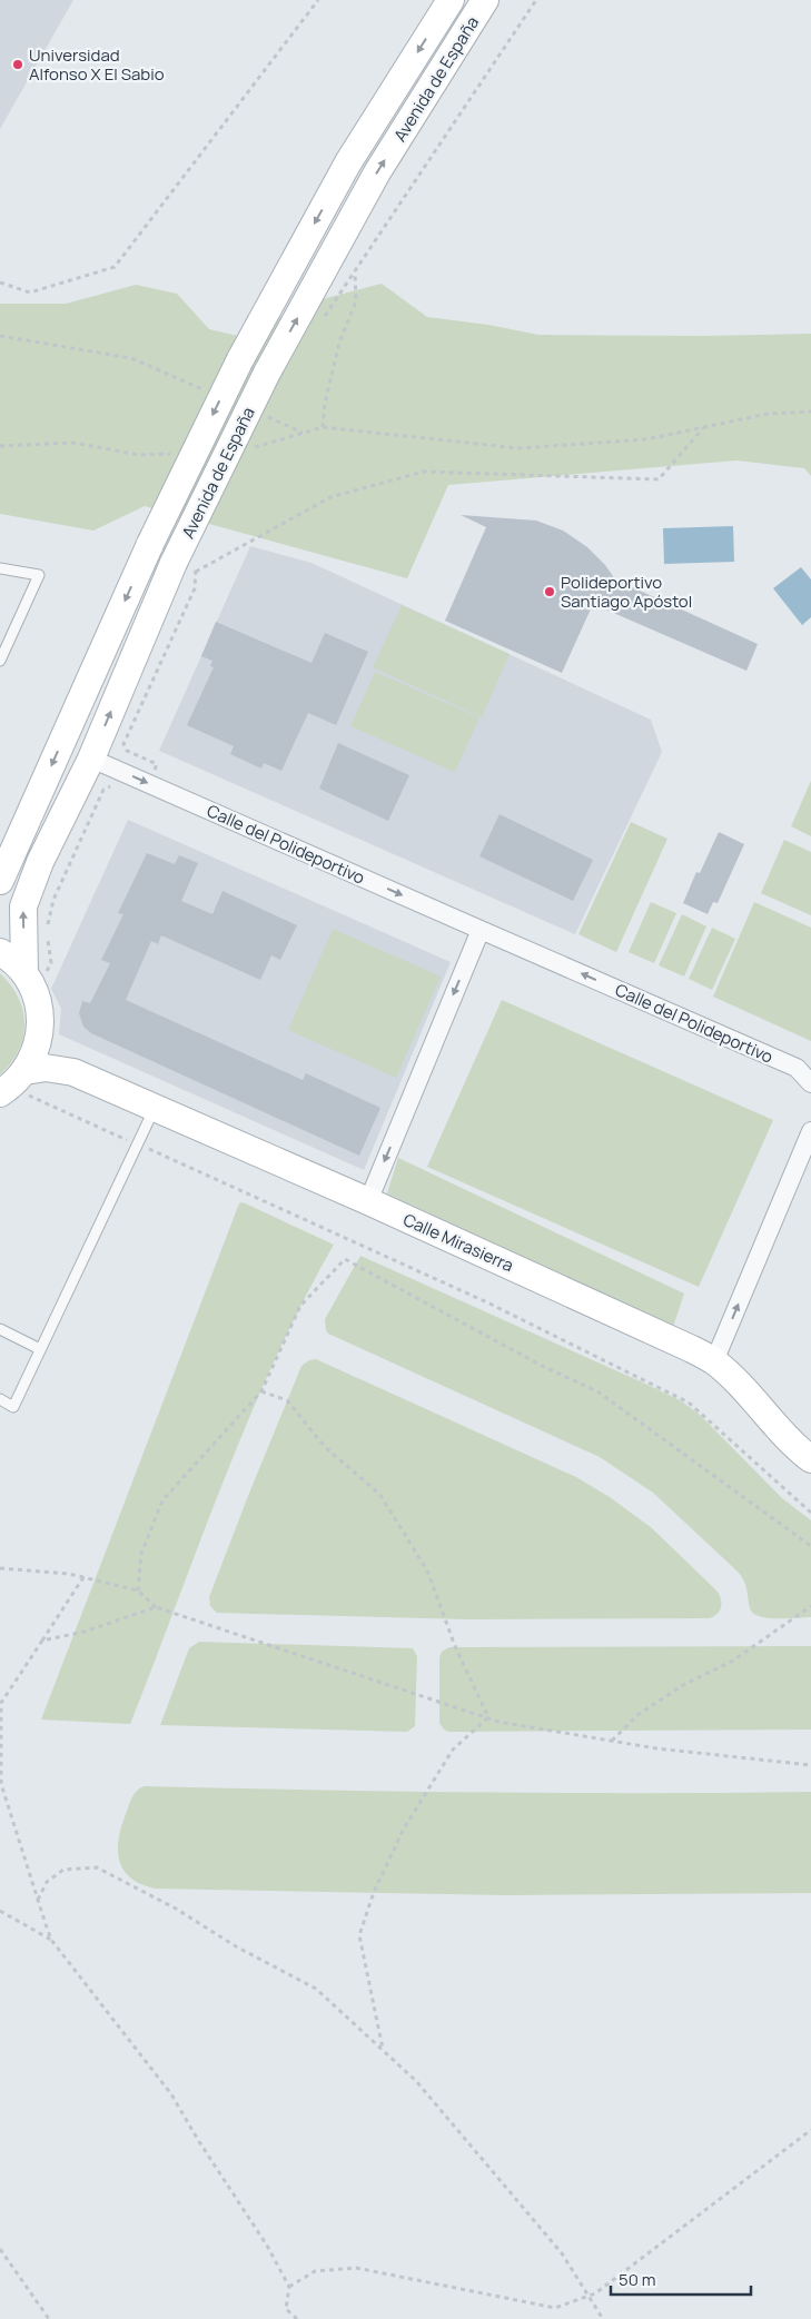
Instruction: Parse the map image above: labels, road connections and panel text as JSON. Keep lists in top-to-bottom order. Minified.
{"streets":{"main road":["Avenida de España","Calle Mirasierra"],"street":["Calle del Polideportivo"]},"crossings":[["Avenida de España","Calle del Polideportivo"]],"places":["Universidad Alfonso X El Sabio","Polideportivo Santiago Apóstol"],"scale_bar":"50 m"}
